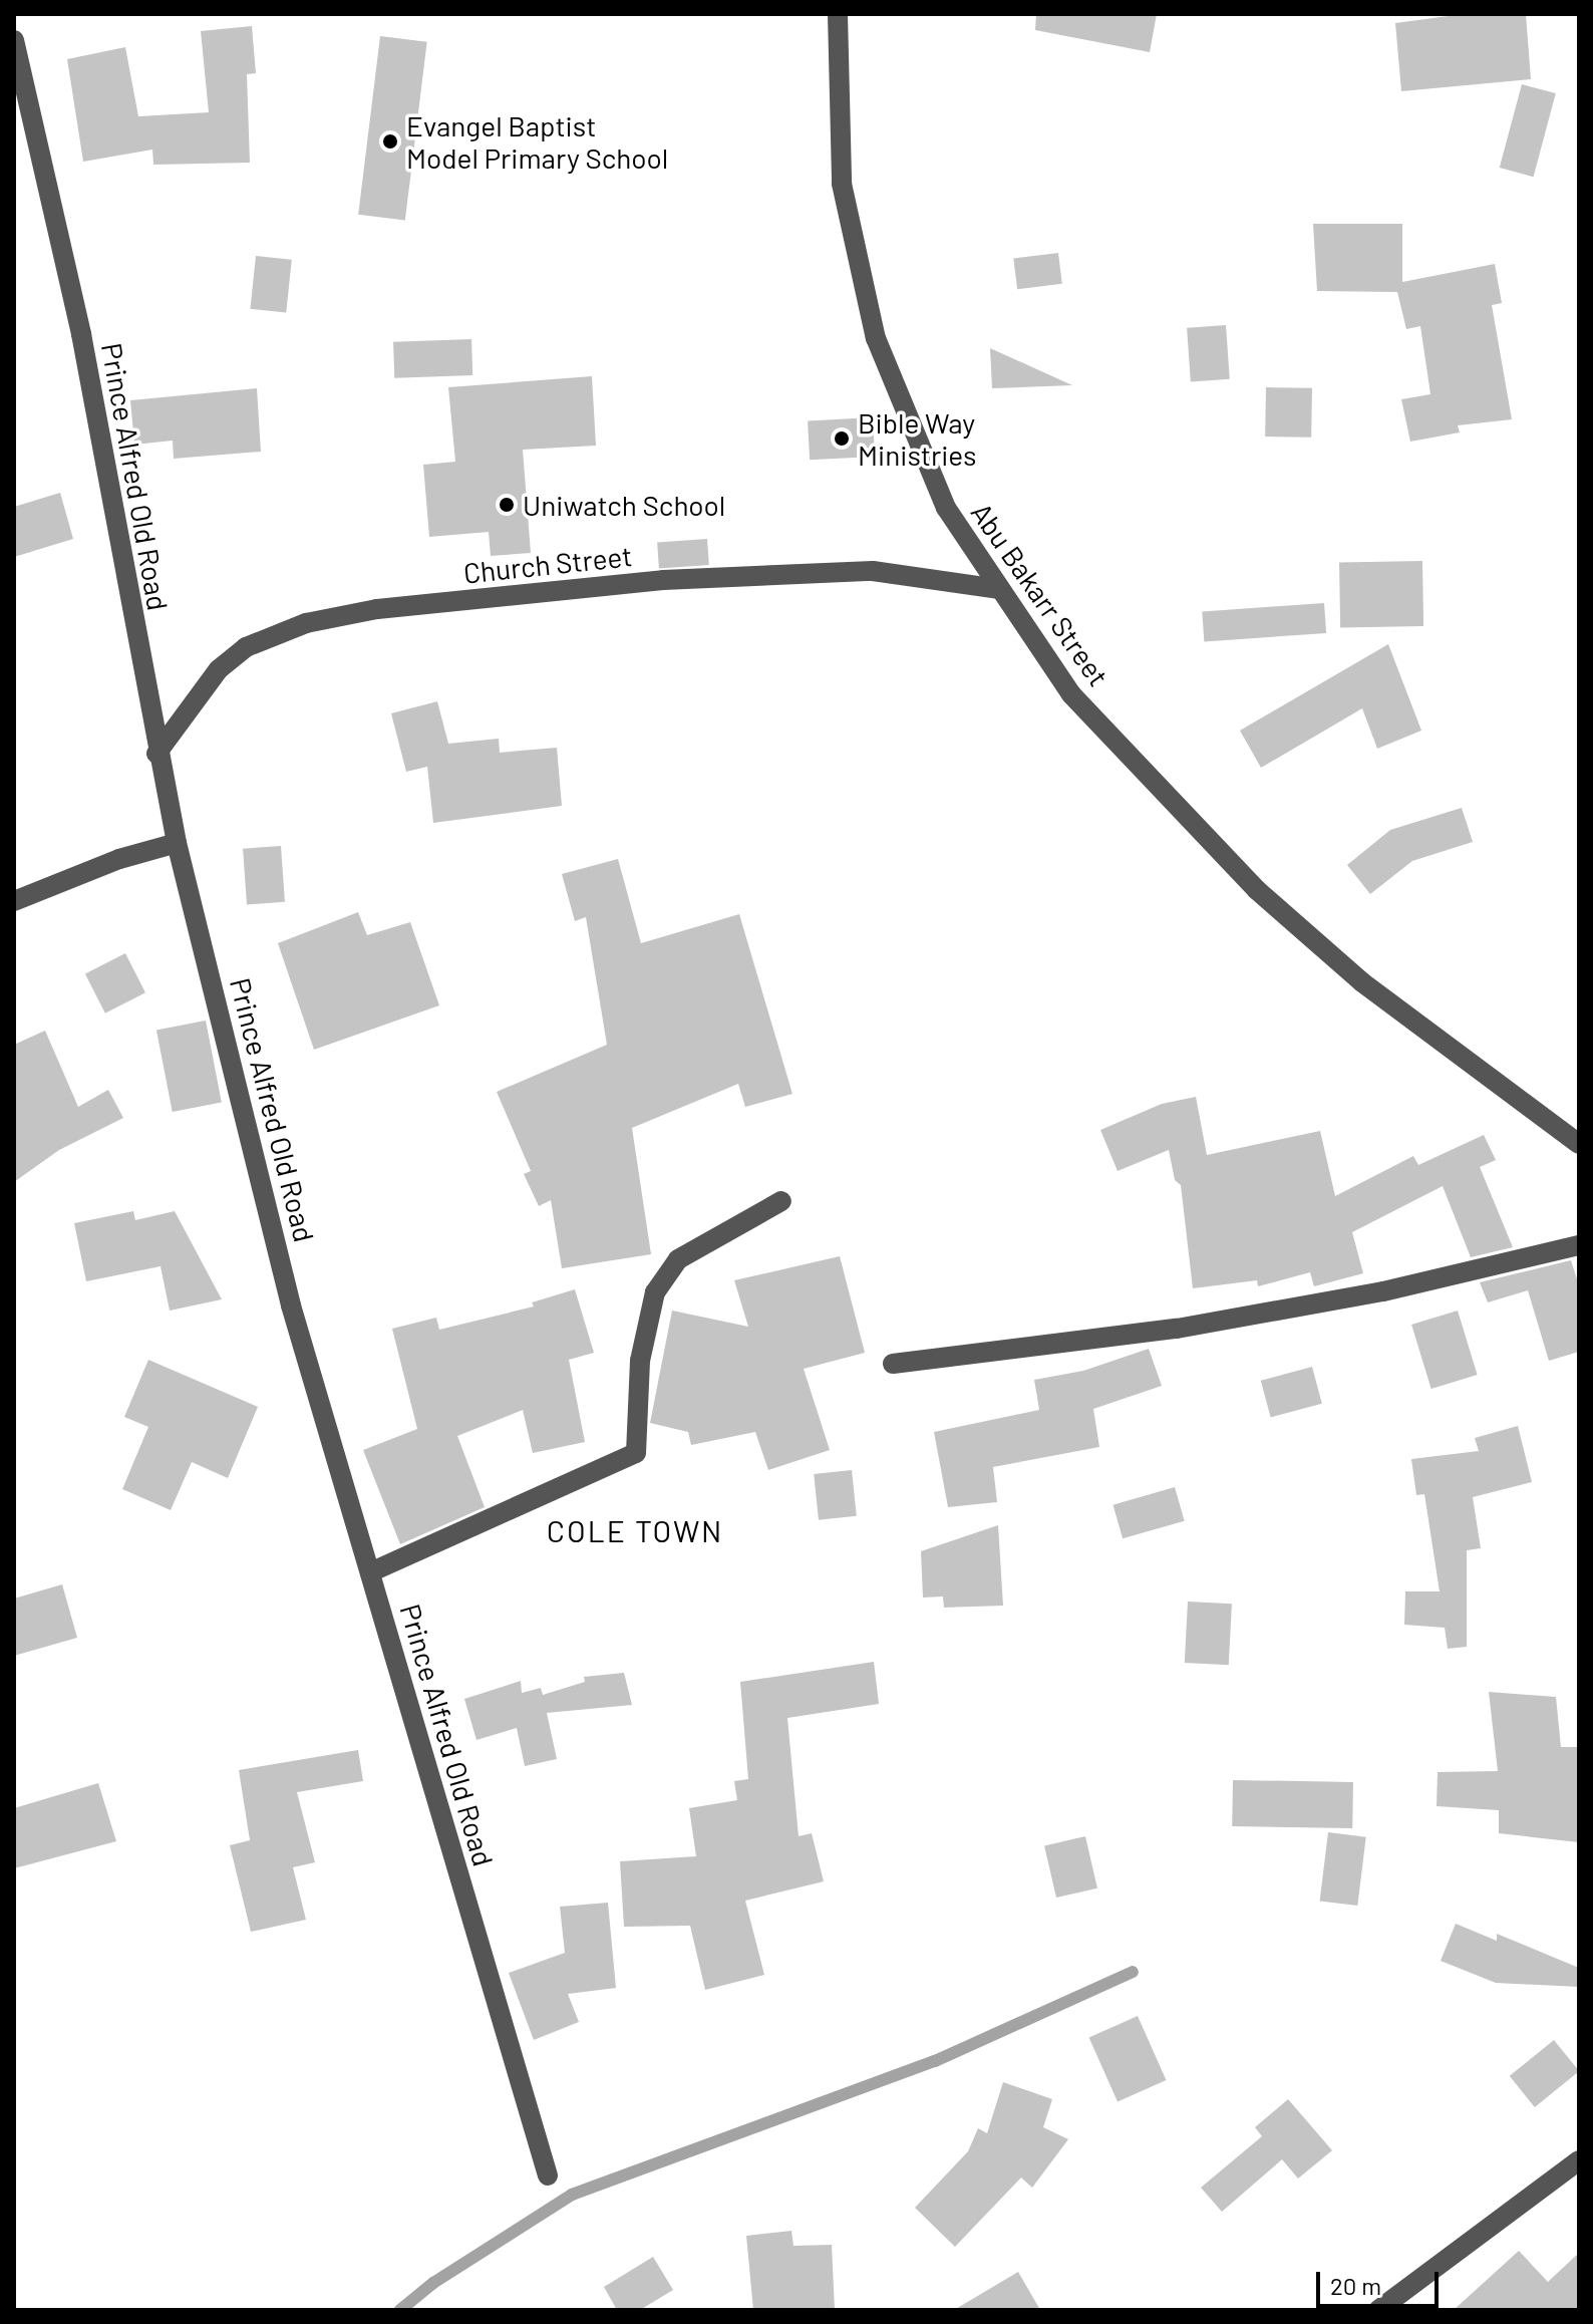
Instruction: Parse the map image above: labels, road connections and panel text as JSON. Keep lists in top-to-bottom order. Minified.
{"streets":{"street":["Prince Alfred Old Road","Church Street","Abu Bakarr Street"]},"crossings":[["Prince Alfred Old Road","Church Street"],["Church Street","Abu Bakarr Street"]],"districts":["COLE TOWN"],"places":["Evangel Baptist Model Primary School","Bible Way Ministries","Uniwatch School"],"scale_bar":"20 m"}
